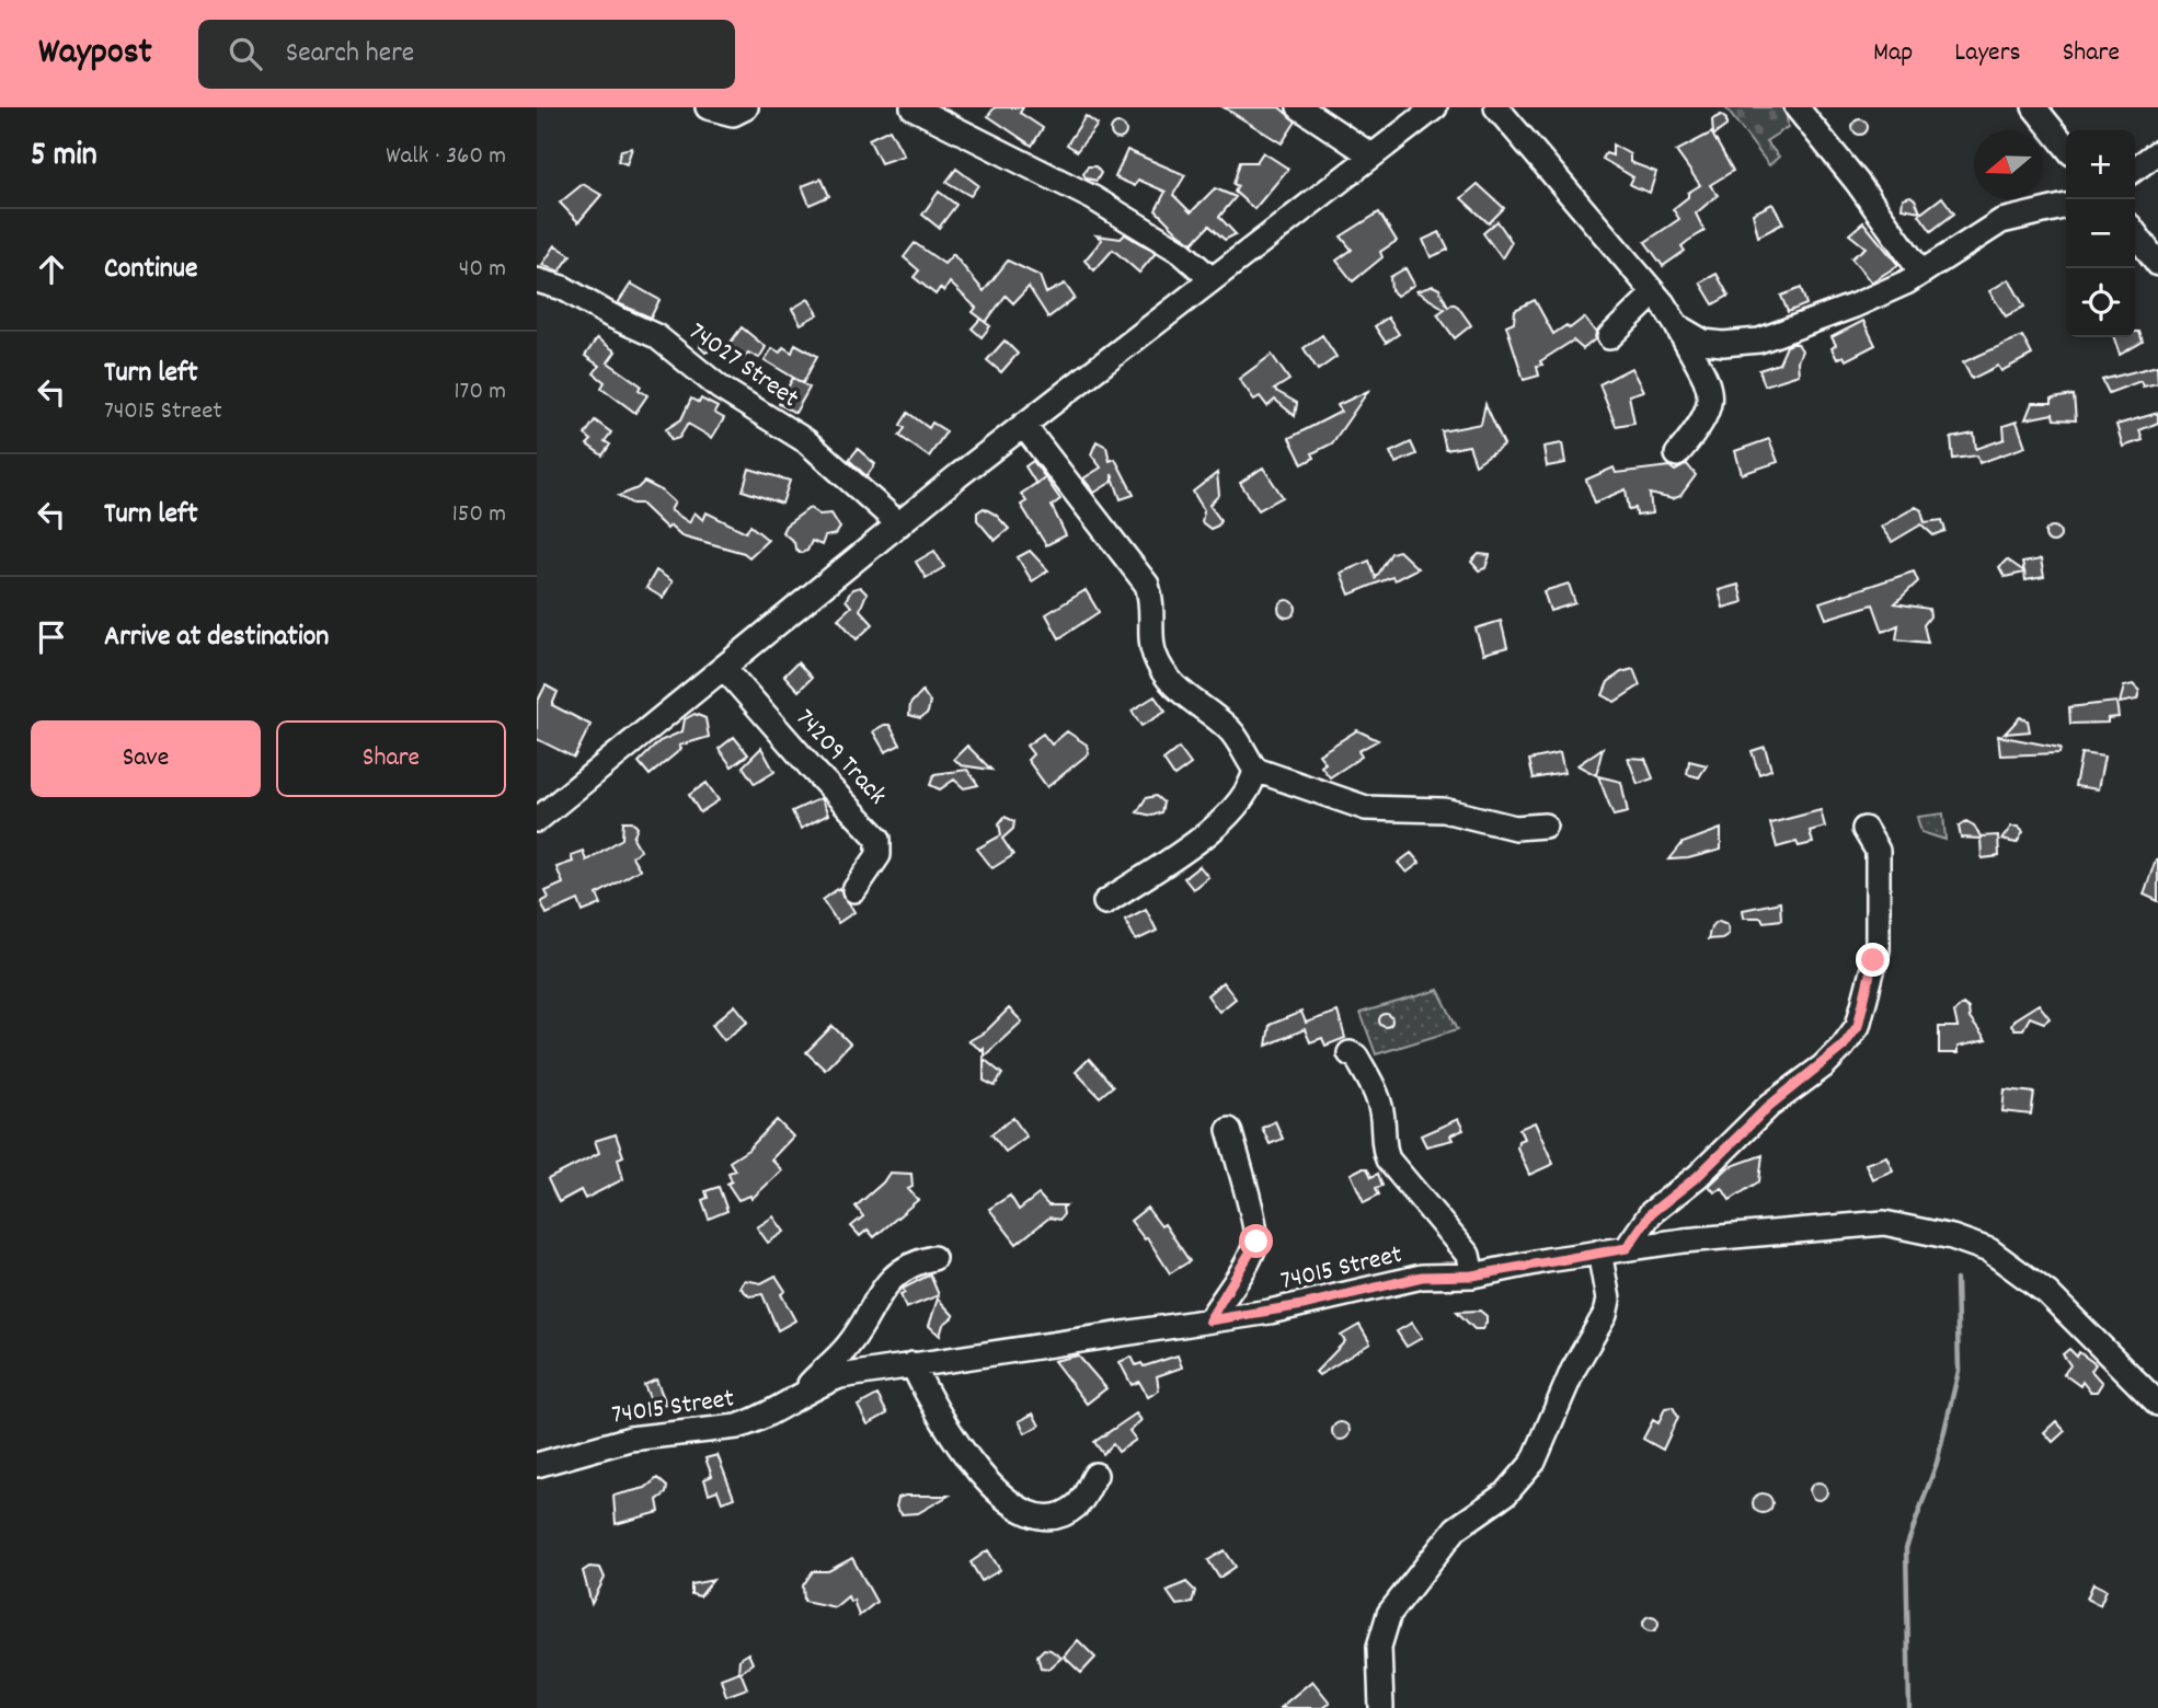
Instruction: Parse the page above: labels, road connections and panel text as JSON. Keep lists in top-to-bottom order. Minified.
{"streets":{"street":["74027 Street","74209 Track","74015 Street"]},"north":"left","page":{"header":"Waypost","search":"Search here","nav":["Map","Layers","Share"],"heading":["5 min","Walk · 360 m"],"map_buttons":["+","−"],"list":[["Continue","40 m"],["Turn left","74015 Street","170 m"],["Turn left","150 m"],"Arrive at destination"],"buttons":["Save","Share"]}}
